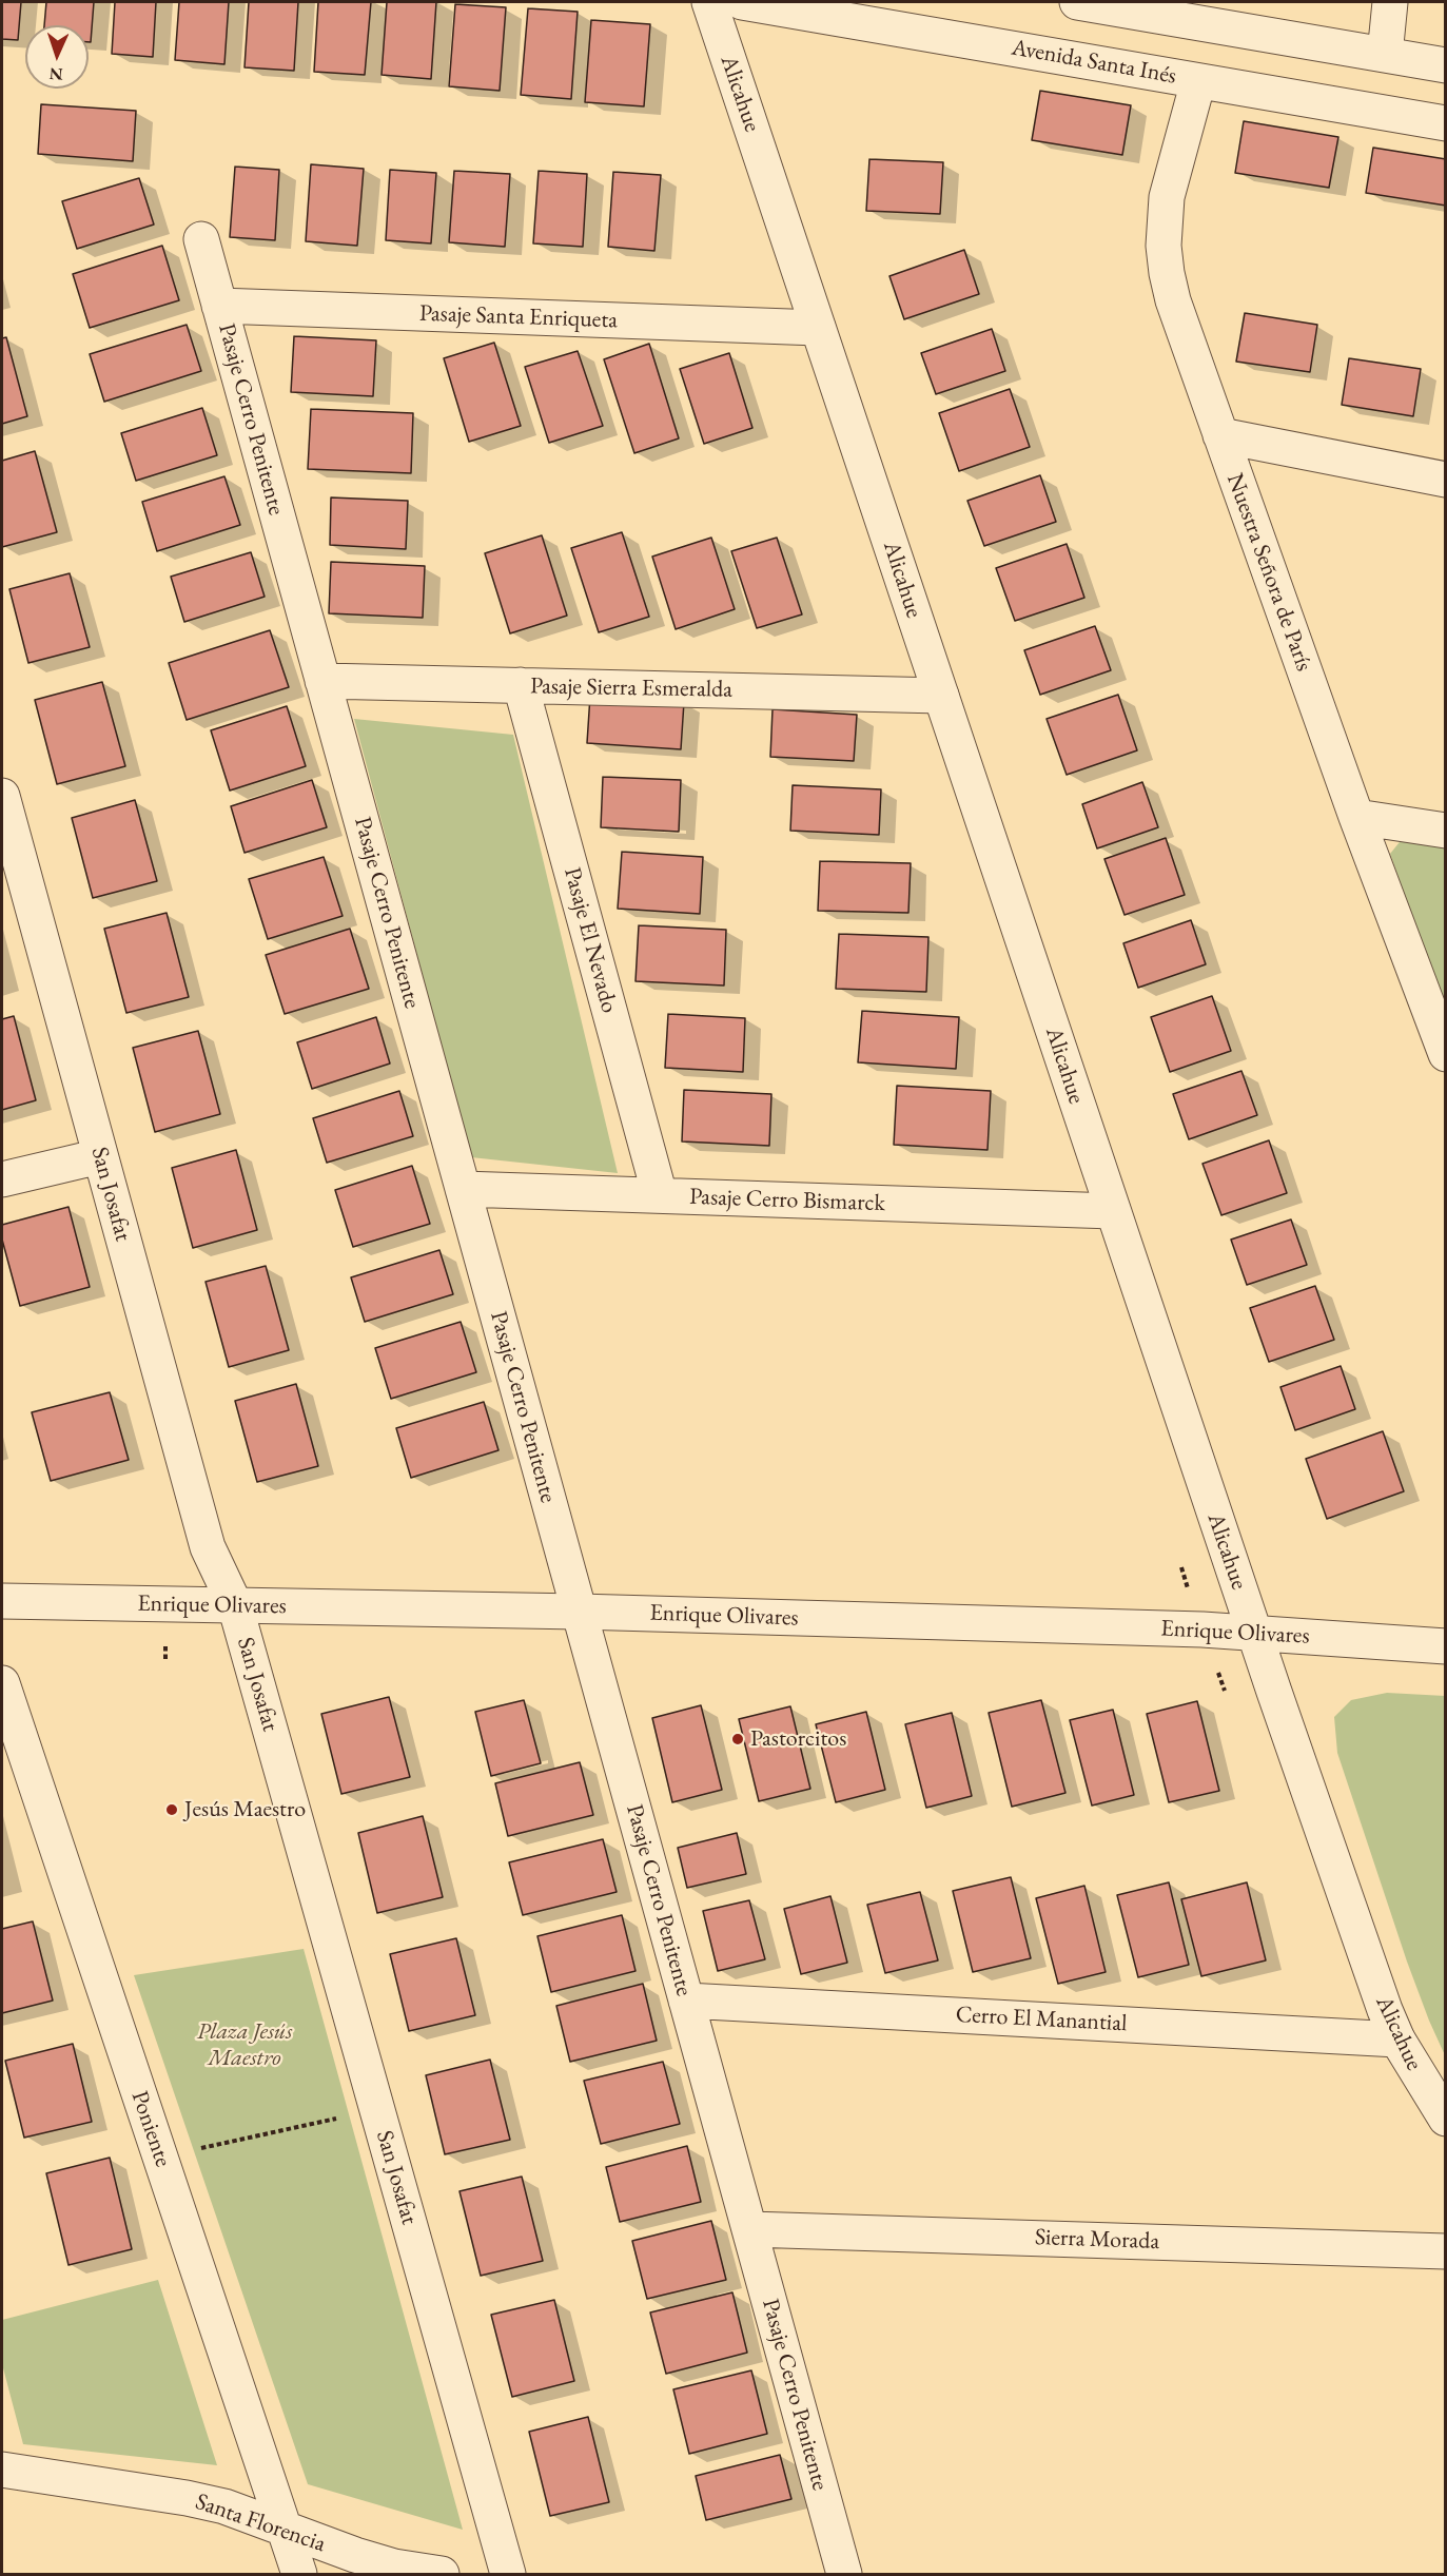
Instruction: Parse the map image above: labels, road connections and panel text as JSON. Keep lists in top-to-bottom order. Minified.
{"streets":{"street":["Avenida Santa Inés","Alicahue","Pasaje Santa Enriqueta","Pasaje Cerro Penitente","Nuestra Señora de París","Pasaje Sierra Esmeralda","Pasaje El Nevado","San Josafat","Pasaje Cerro Bismarck","Enrique Olivares","Cerro El Manantial","Poniente","Sierra Morada","Santa Florencia"]},"crossings":[["Avenida Santa Inés","Nuestra Señora de París"],["Alicahue","Pasaje Santa Enriqueta"],["Alicahue","Pasaje Sierra Esmeralda"],["Alicahue","Pasaje Cerro Bismarck"],["Alicahue","Enrique Olivares"],["Alicahue","Cerro El Manantial"],["Pasaje Santa Enriqueta","Pasaje Cerro Penitente"],["Pasaje Cerro Penitente","Pasaje Sierra Esmeralda"],["Pasaje Cerro Penitente","Pasaje Cerro Bismarck"],["Pasaje Cerro Penitente","Enrique Olivares"],["Pasaje Cerro Penitente","Cerro El Manantial"],["Pasaje Cerro Penitente","Sierra Morada"],["Pasaje Sierra Esmeralda","Pasaje El Nevado"],["Pasaje El Nevado","Pasaje Cerro Bismarck"],["San Josafat","Enrique Olivares"],["Poniente","Santa Florencia"]],"parks":["Plaza Jesús Maestro"],"places":["Pastorcitos","Jesús Maestro"],"north":"bottom"}
